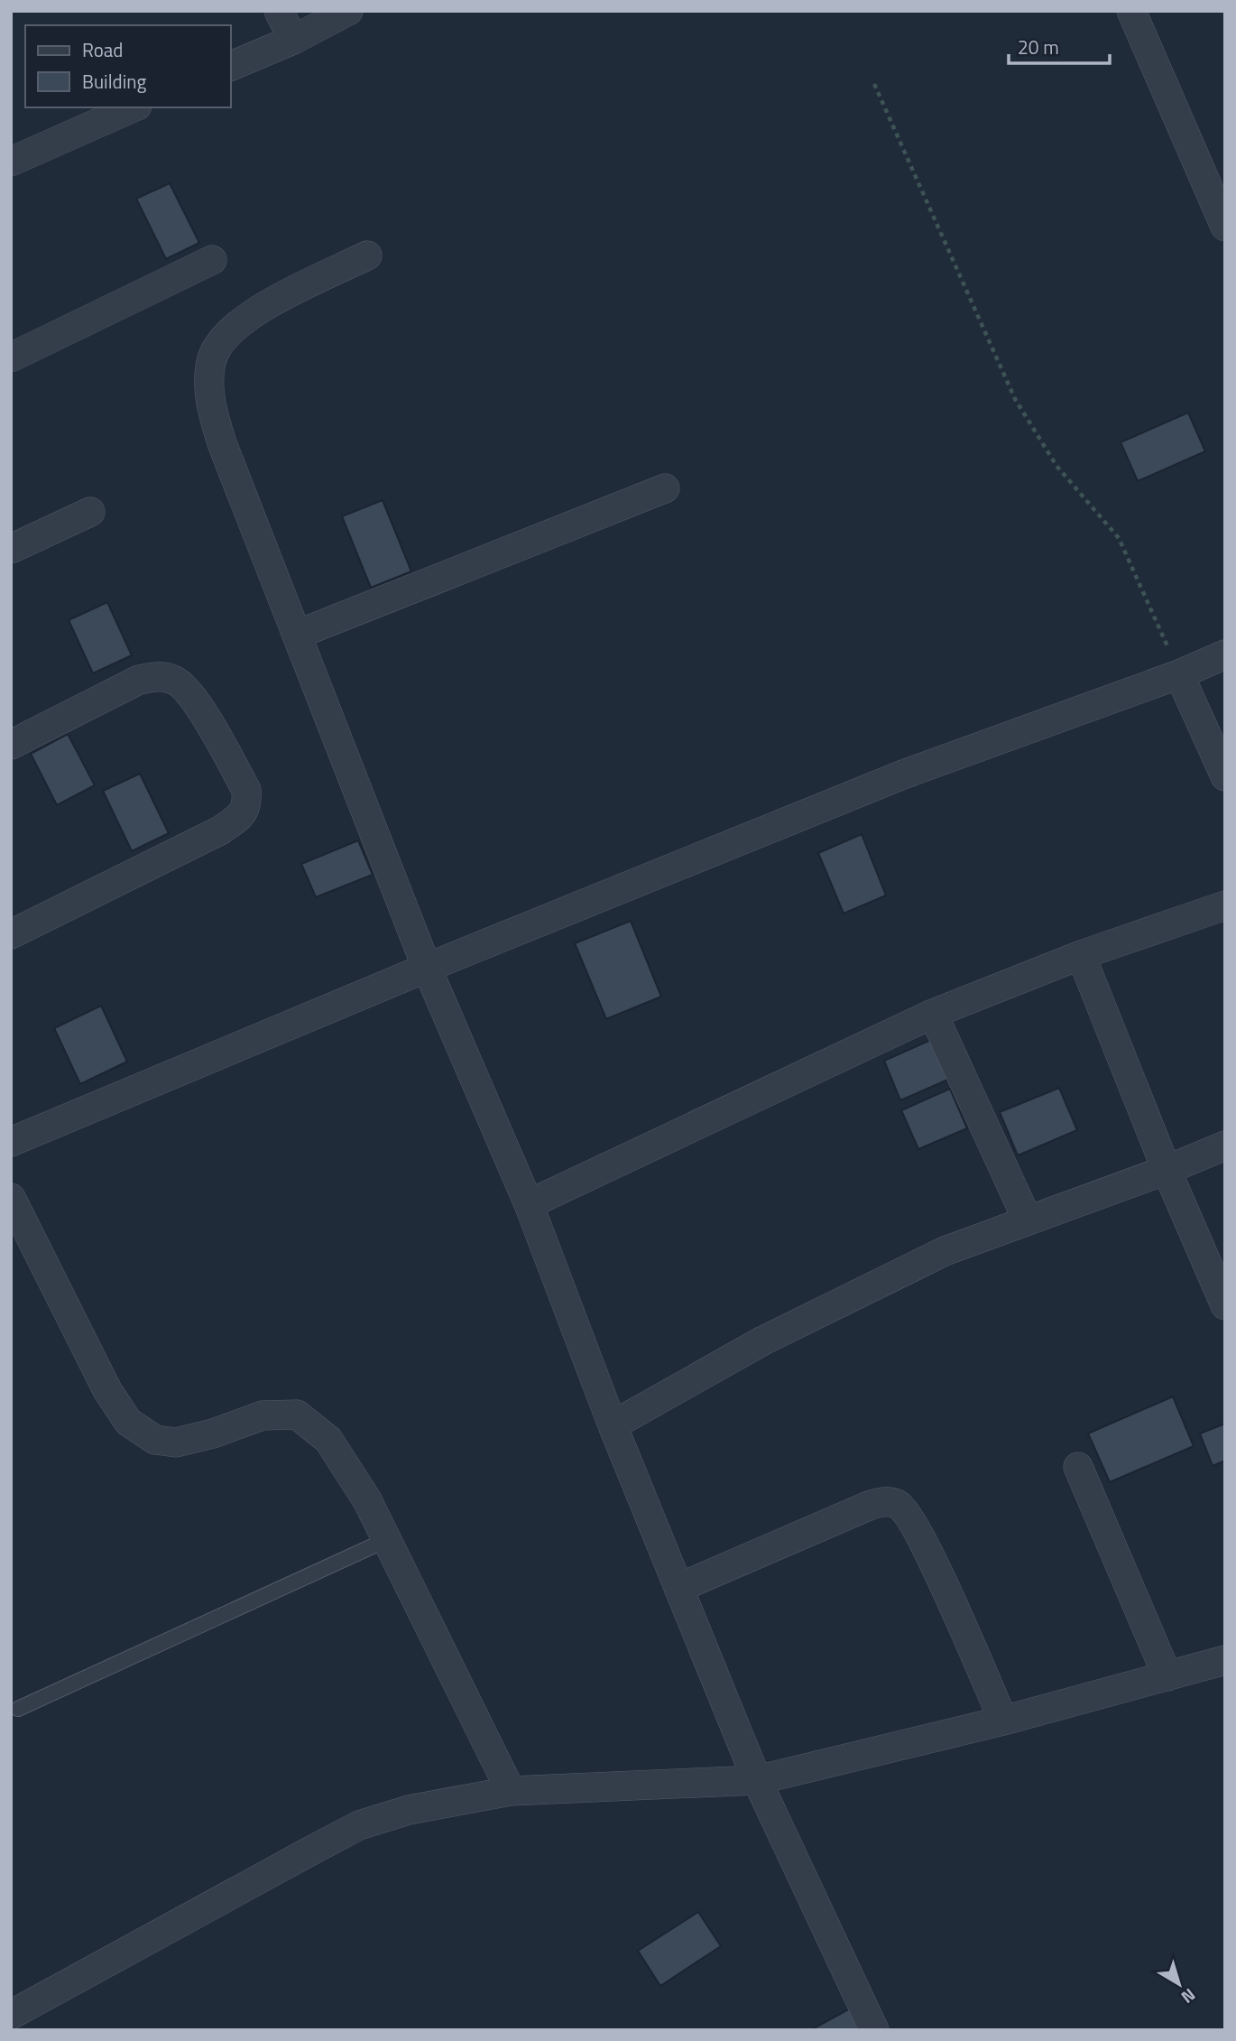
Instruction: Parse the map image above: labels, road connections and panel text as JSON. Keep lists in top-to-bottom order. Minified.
{"legend":["Road","Building"],"scale_bar":"20 m","north":"bottom right"}
